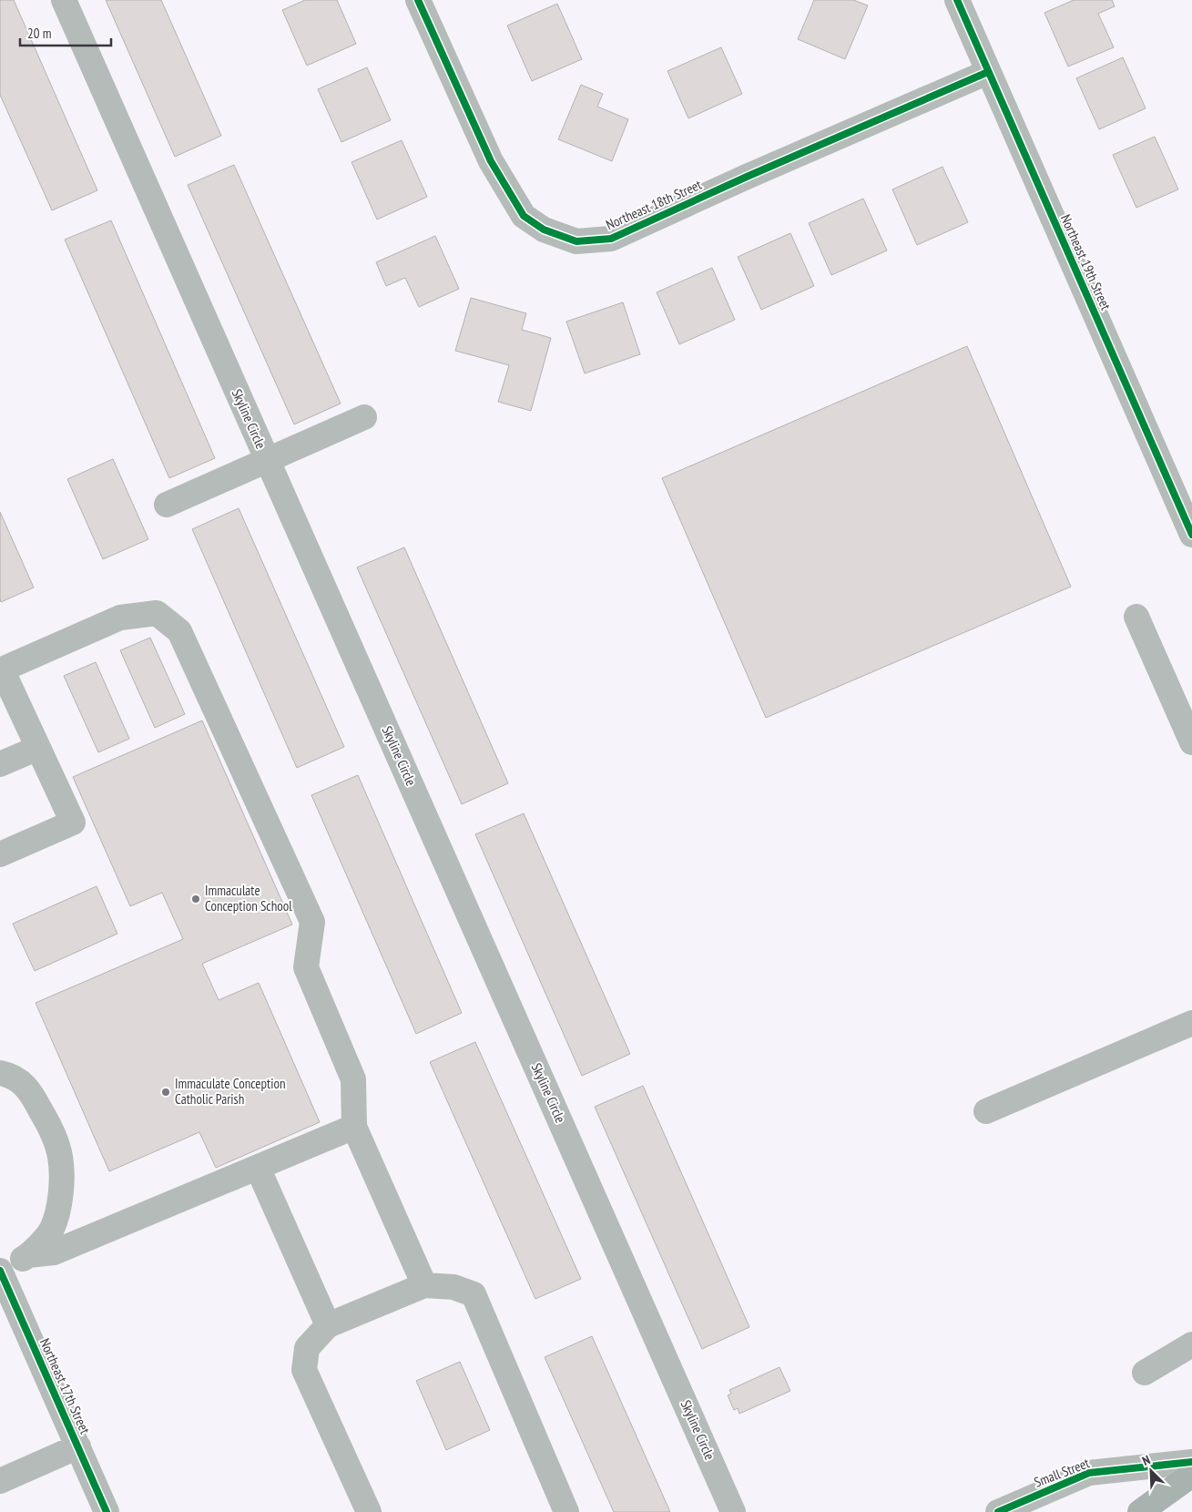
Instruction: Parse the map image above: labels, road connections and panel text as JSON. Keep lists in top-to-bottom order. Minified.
{"streets":{"street":["Northeast 18th Street","Northeast 19th Street","Skyline Circle","Northeast 17th Street","Small Street"]},"crossings":[["Northeast 18th Street","Northeast 19th Street"]],"places":["Immaculate Conception School","Immaculate Conception Catholic Parish"],"scale_bar":"20 m","north":"top left"}
